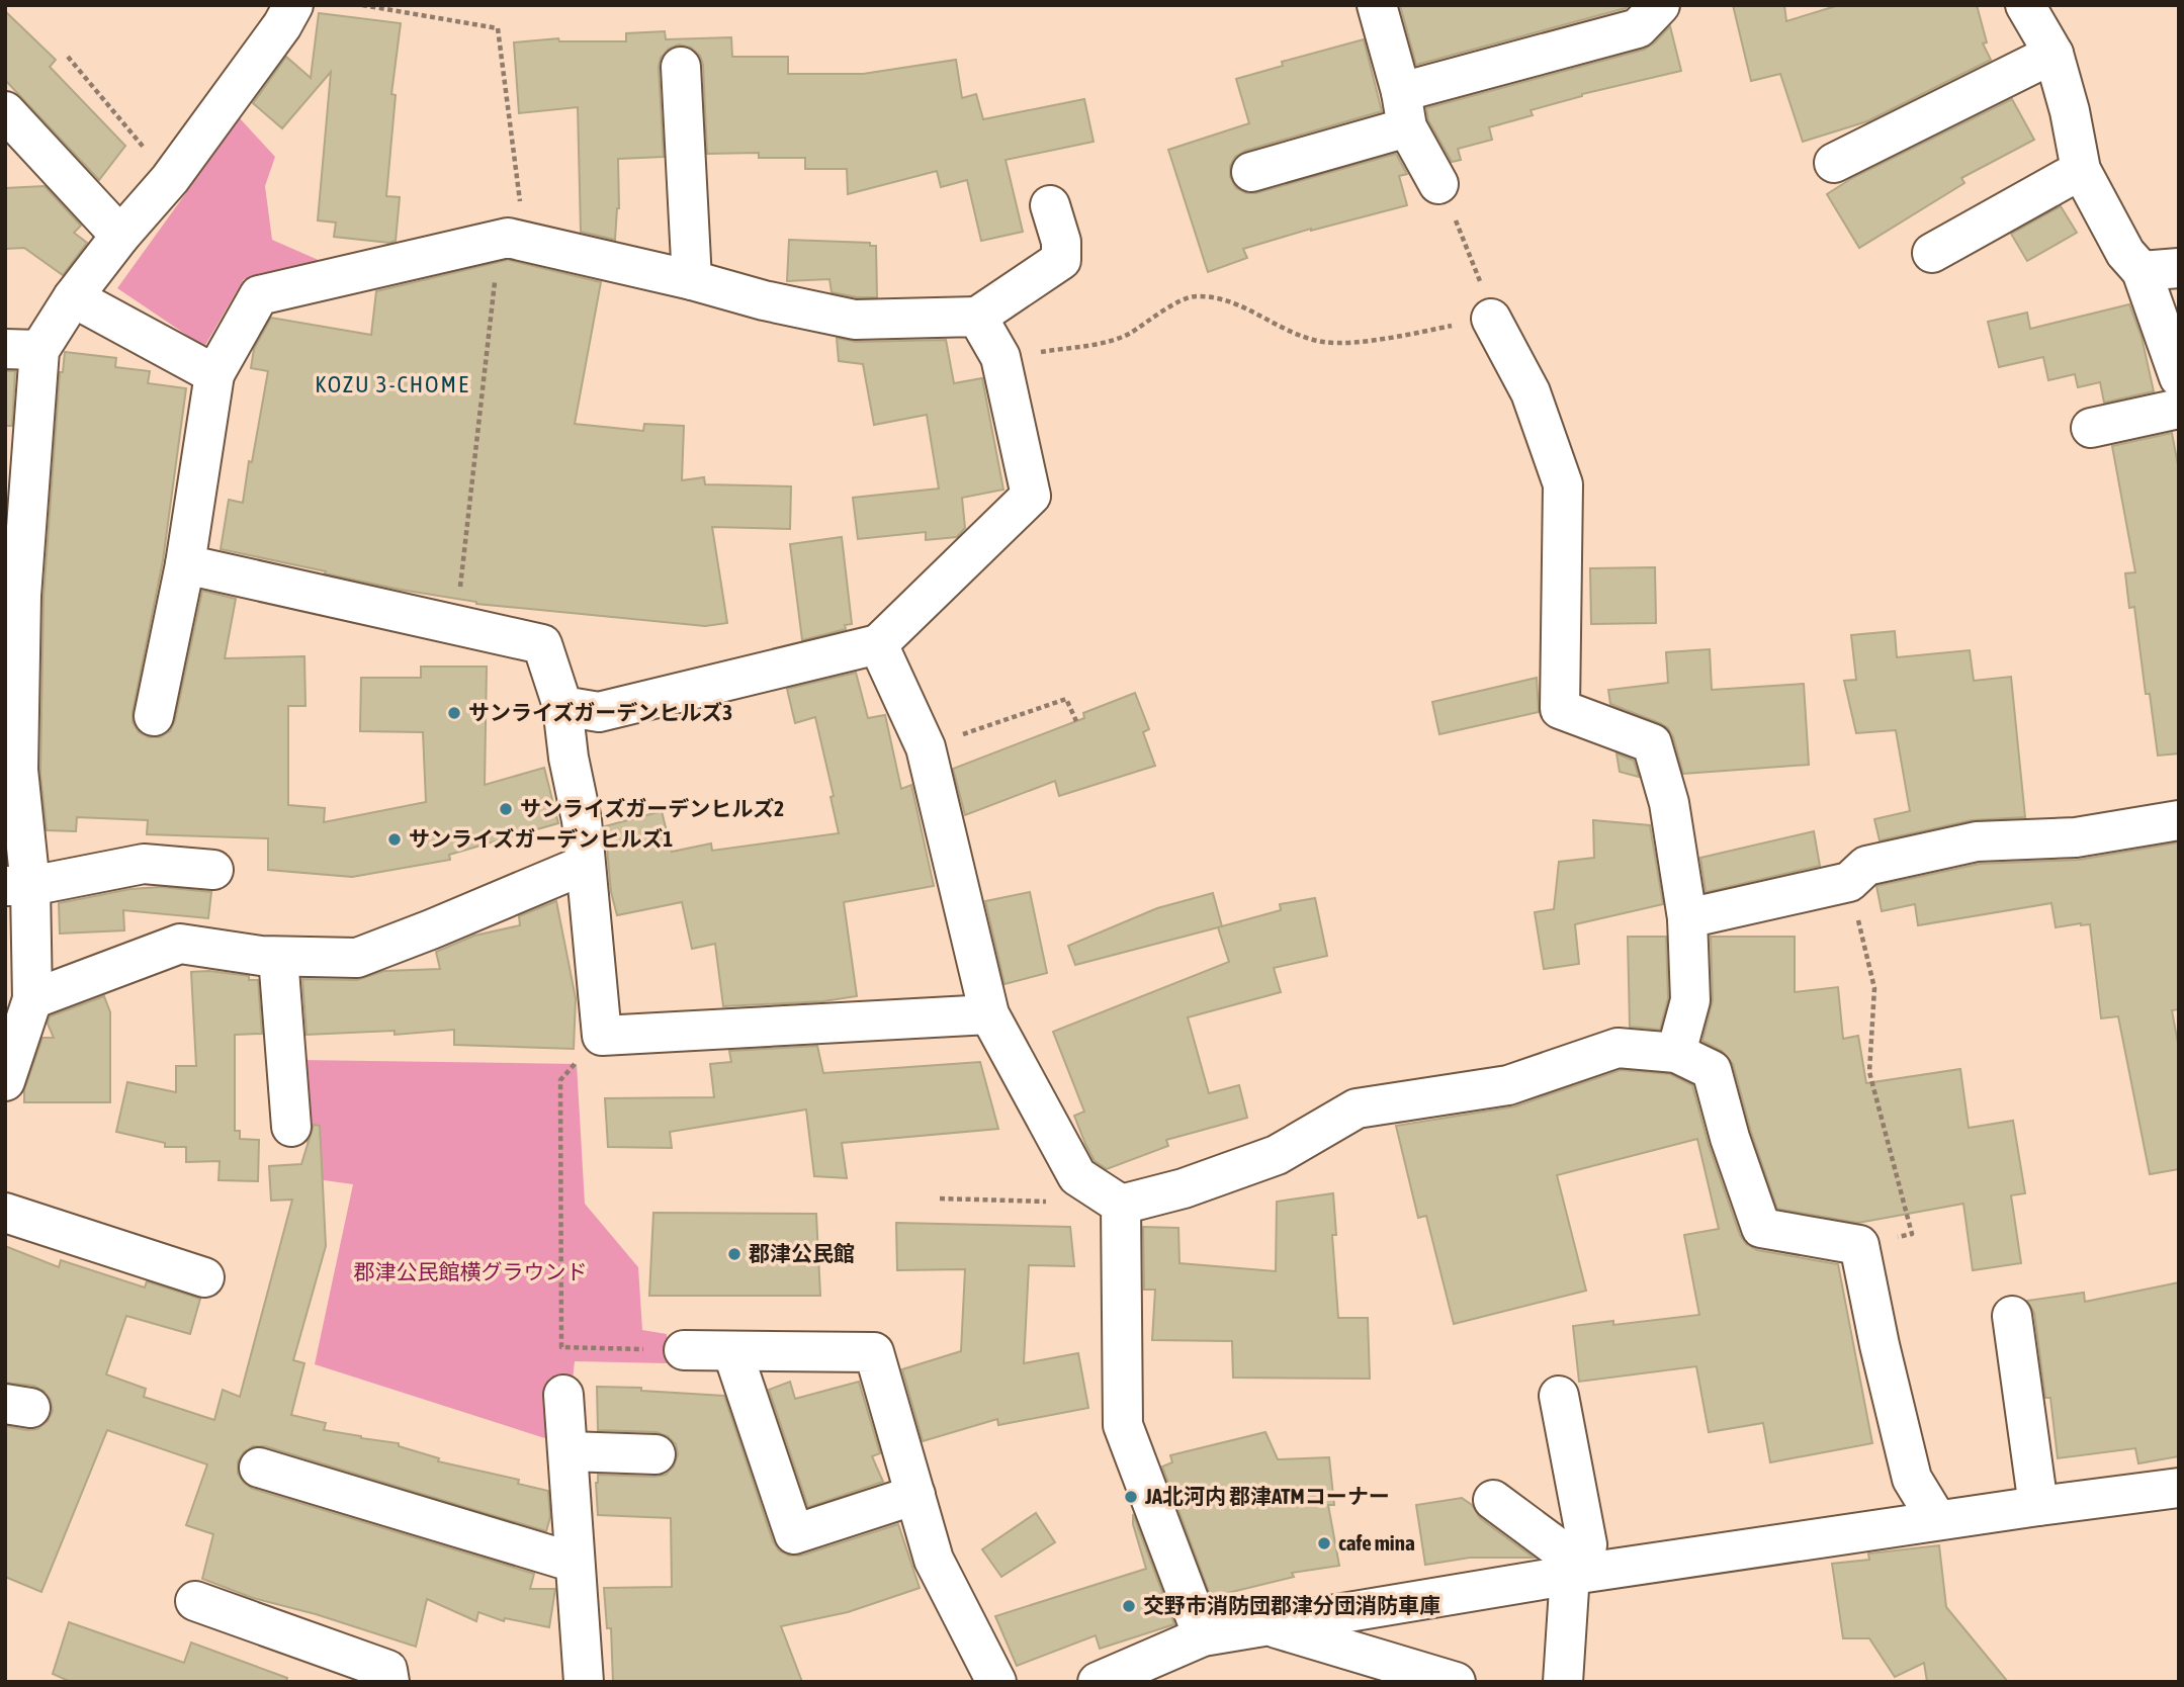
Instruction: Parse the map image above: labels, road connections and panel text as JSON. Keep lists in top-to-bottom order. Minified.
{"districts":["KOZU 3-CHOME"],"parks":["郡津公民館横グラウンド"],"places":["サンライズガーデンヒルズ3","サンライズガーデンヒルズ2","サンライズガーデンヒルズ1","郡津公民館","JA北河内 郡津ATMコーナー","cafe mina","交野市消防団郡津分団消防車庫"]}
